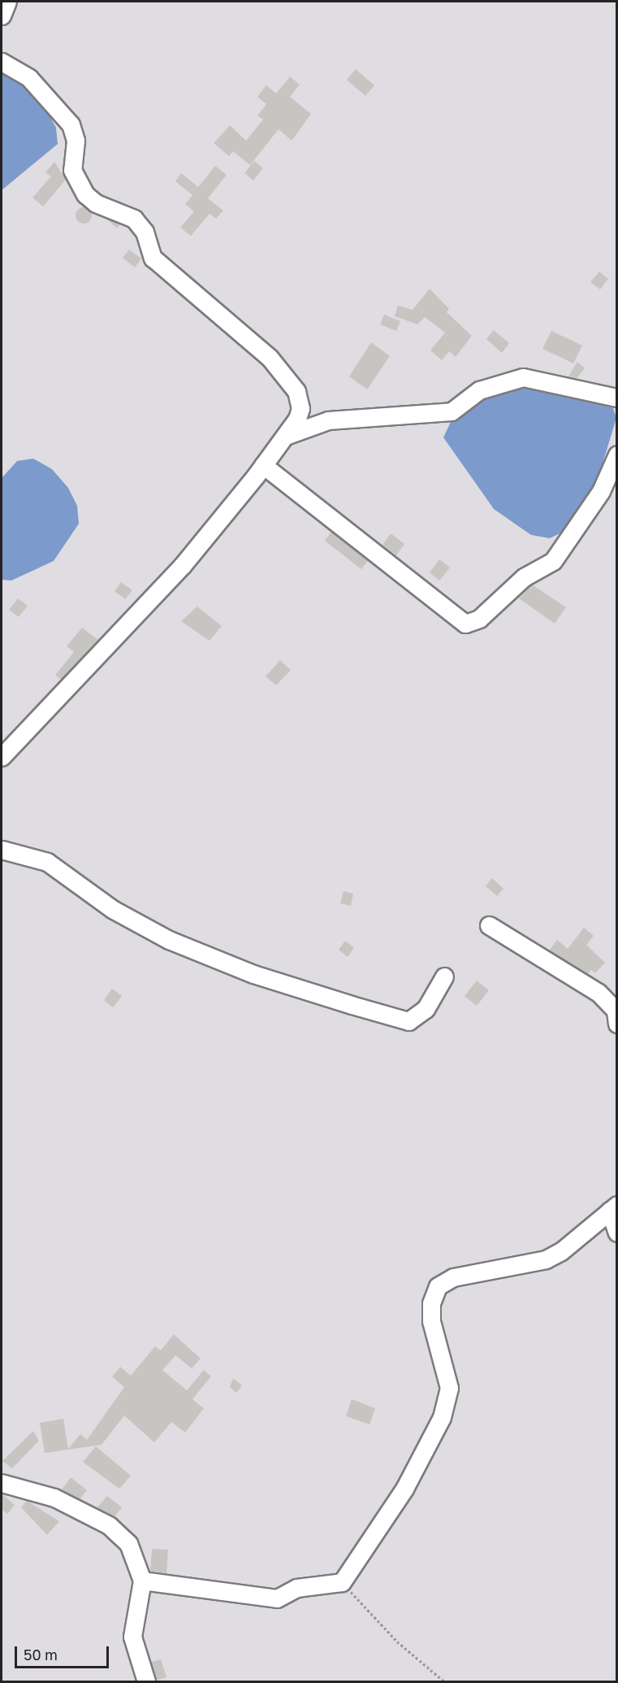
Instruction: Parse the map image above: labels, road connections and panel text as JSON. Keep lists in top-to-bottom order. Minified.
{"scale_bar":"50 m"}
